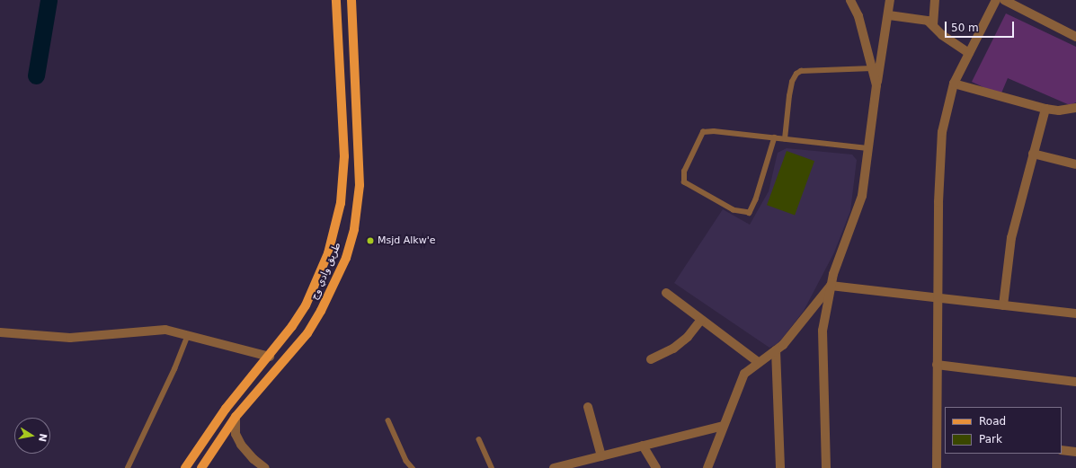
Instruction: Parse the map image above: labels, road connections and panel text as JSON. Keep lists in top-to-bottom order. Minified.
{"streets":{"main road":["طريق وادي وج"]},"places":["Msjd Alkw'e"],"legend":["Road","Park"],"scale_bar":"50 m","north":"right"}
